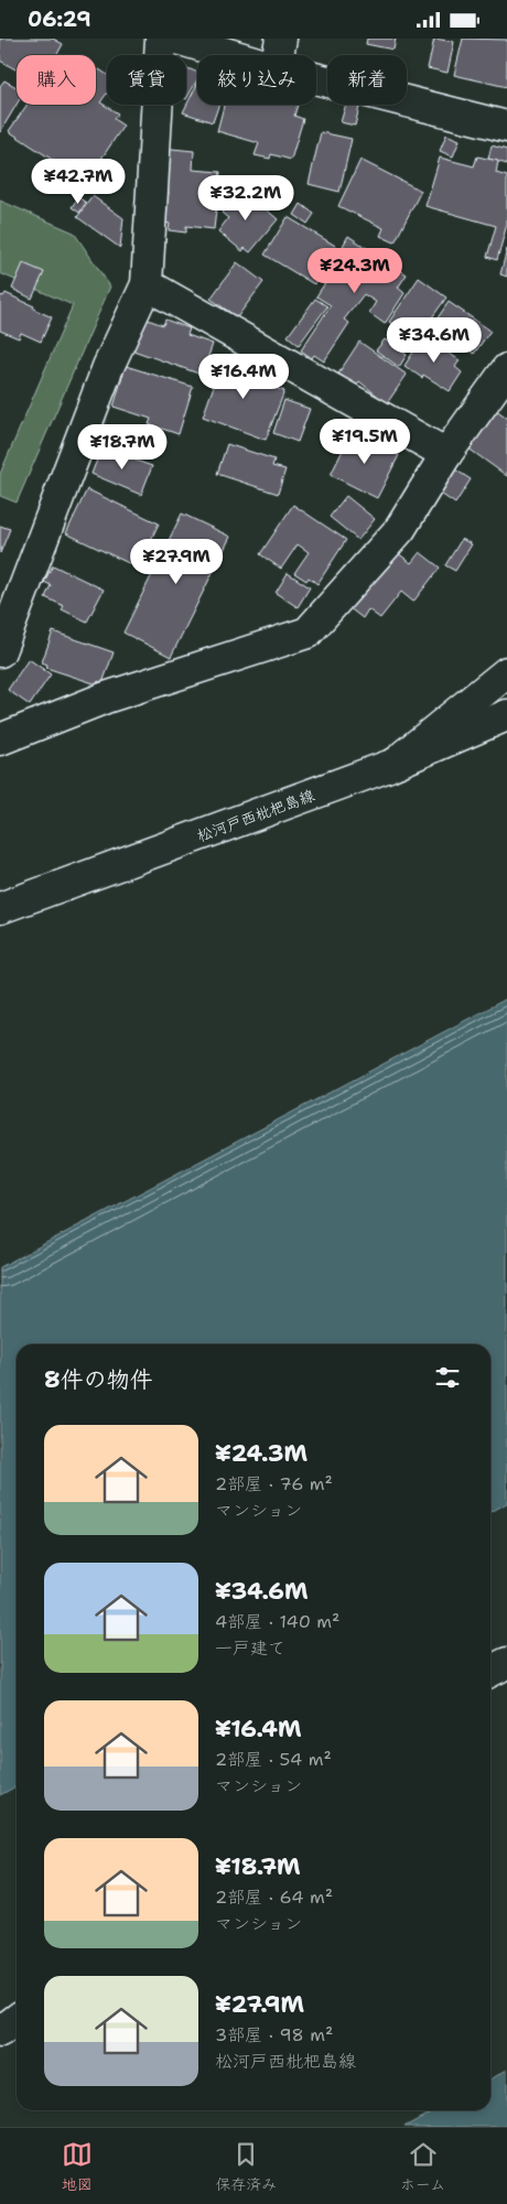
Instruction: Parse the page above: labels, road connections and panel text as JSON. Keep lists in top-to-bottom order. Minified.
{"streets":{"street":["松河戸西枇杷島線"]},"page":{"status":"06:29","chip":["購入","賃貸","絞り込み","新着"],"price":["¥42.7M","¥32.2M","¥24.3M","¥34.6M","¥16.4M","¥19.5M","¥18.7M","¥27.9M"],"heading":"8件の物件","list":[{"name":"¥24.3M","note":"2部屋 · 76 m² · マンション"},{"name":"¥34.6M","note":"4部屋 · 140 m² · 一戸建て"},{"name":"¥16.4M","note":"2部屋 · 54 m² · マンション"},{"name":"¥18.7M","note":"2部屋 · 64 m² · マンション"},{"name":"¥27.9M","note":"3部屋 · 98 m² · 松河戸西枇杷島線"}],"tabs":["地図","保存済み","ホーム"]}}
